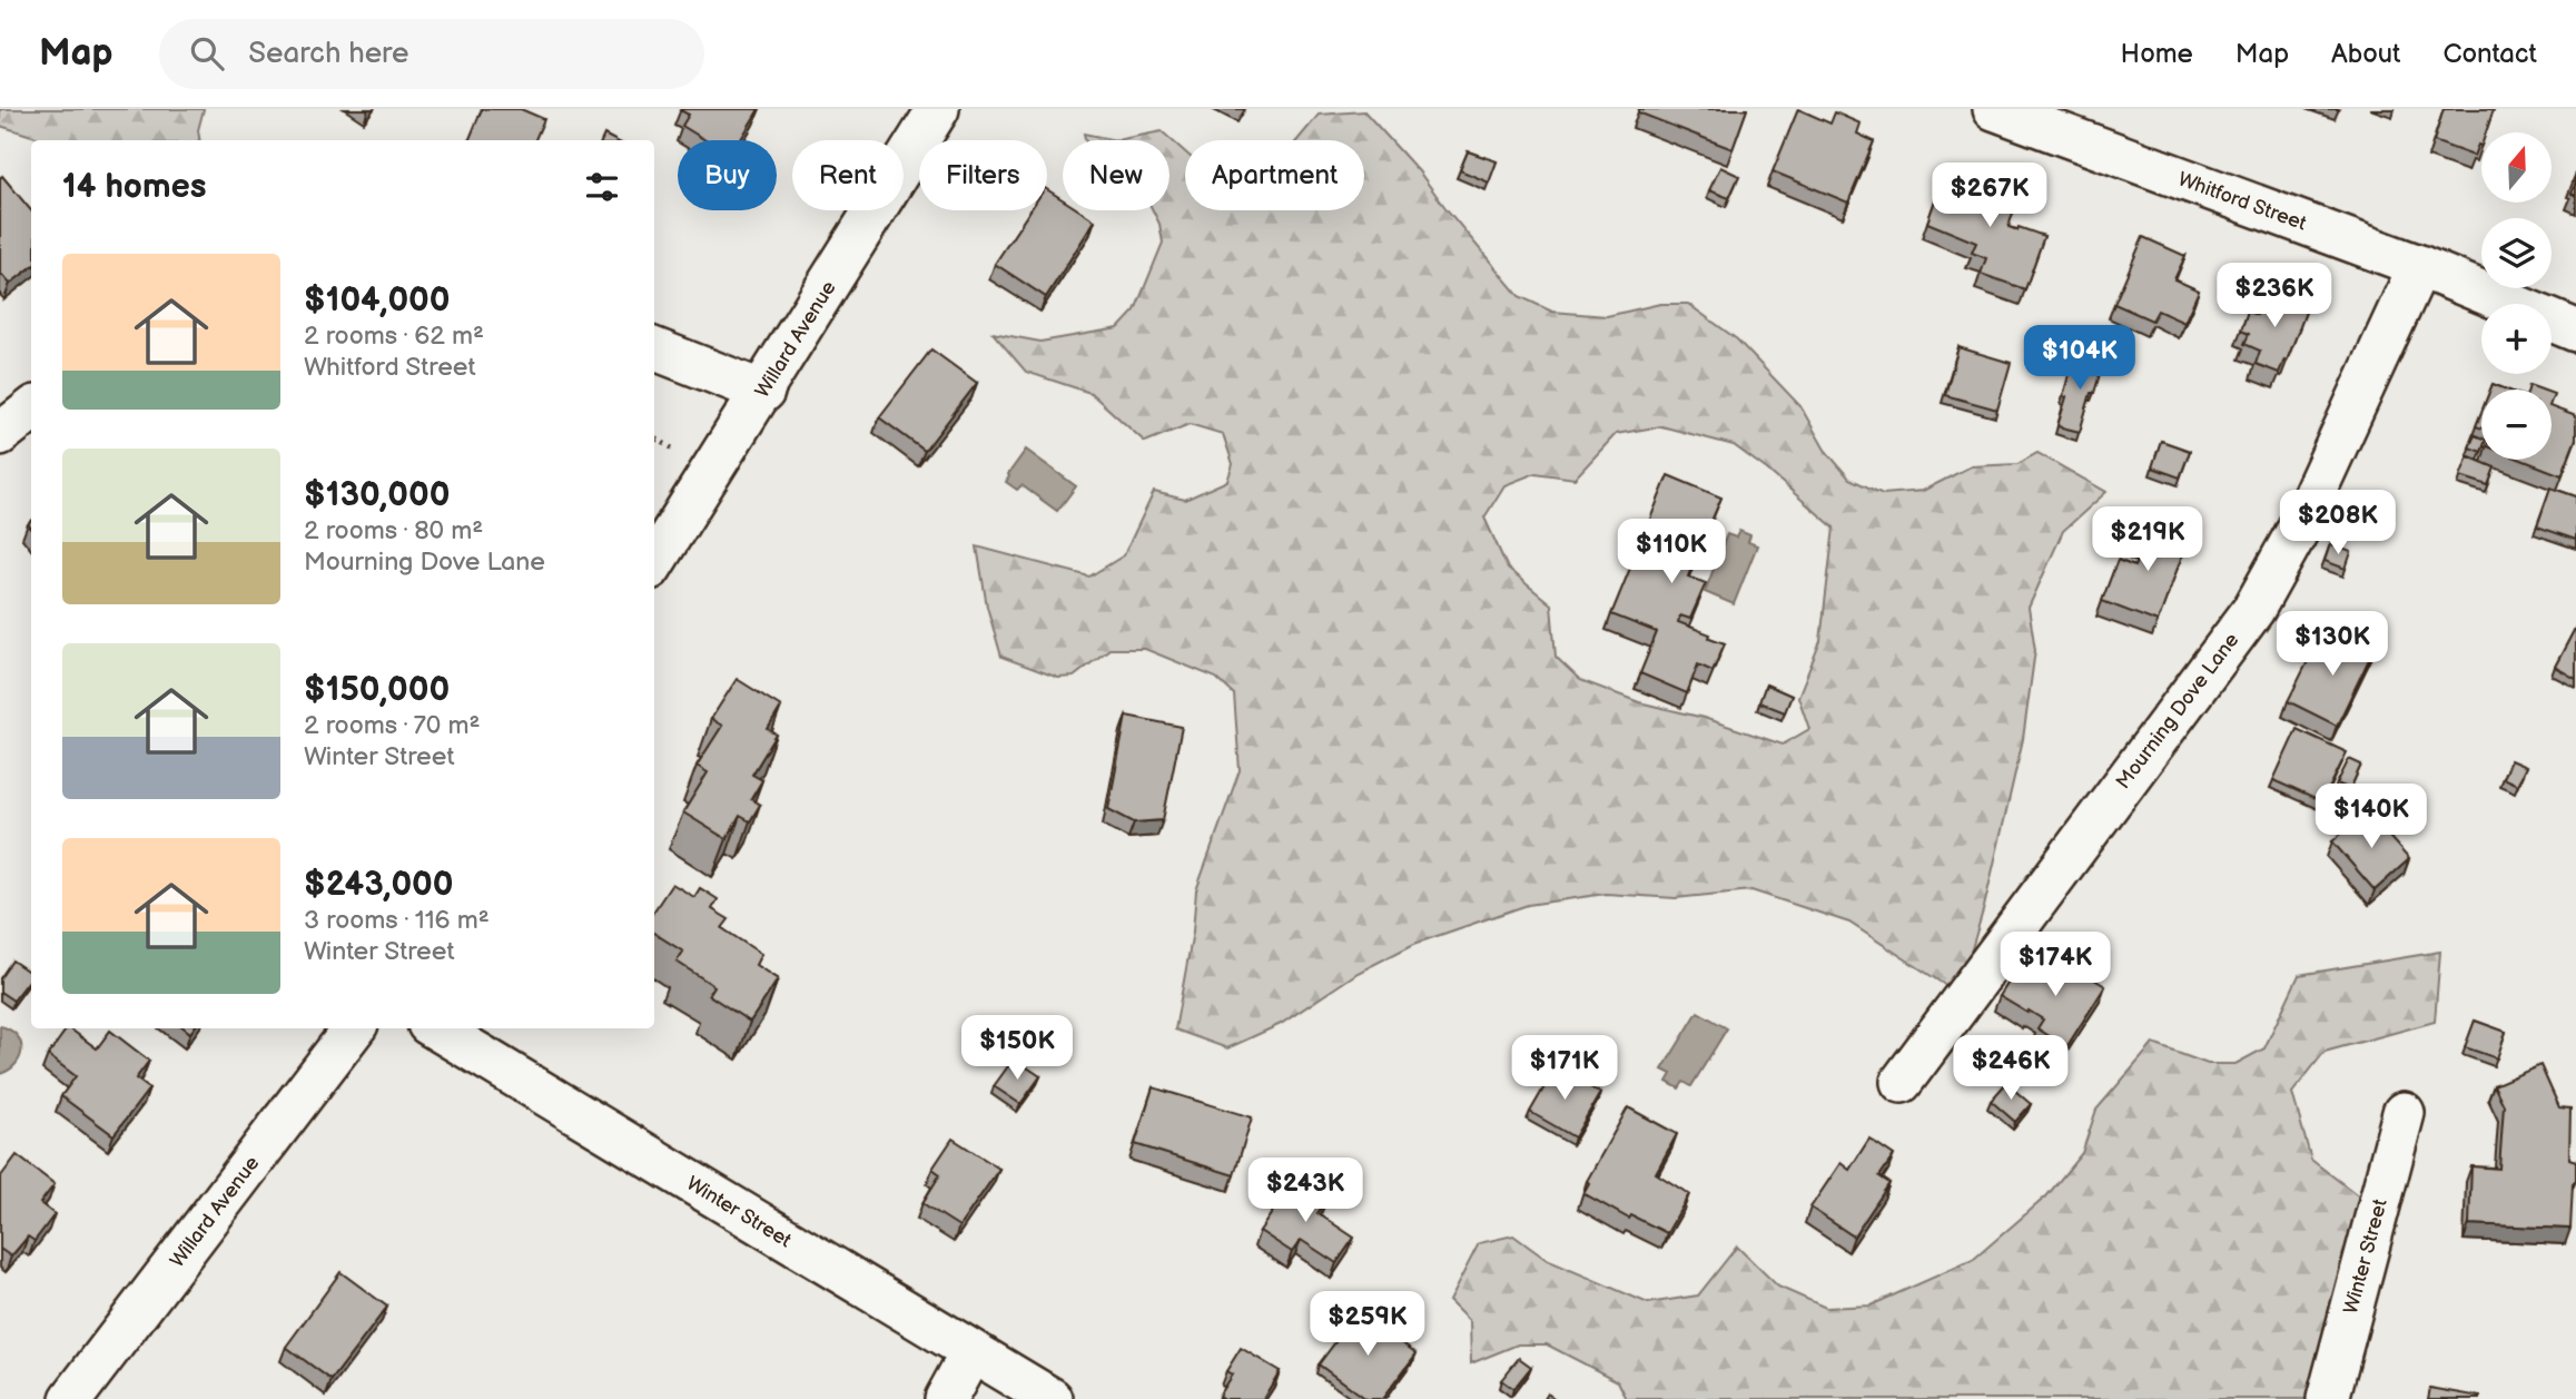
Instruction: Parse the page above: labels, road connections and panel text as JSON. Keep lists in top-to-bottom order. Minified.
{"streets":{"street":["Whitford Street","Willard Avenue","Mourning Dove Lane","Winter Street"]},"crossings":[["Whitford Street","Mourning Dove Lane"]],"north":"top","page":{"header":"Map","search":"Search here","nav":["Home","Map","About","Contact"],"map_buttons":["+","−"],"chip":["Buy","Rent","Filters","New","Apartment"],"heading":"14 homes","price":["$267K","$236K","$104K","$208K","$219K","$110K","$130K","$140K","$174K","$150K","$171K","$246K","$243K","$259K"],"list":[{"name":"$104,000","note":"2 rooms · 62 m² · Whitford Street"},{"name":"$130,000","note":"2 rooms · 80 m² · Mourning Dove Lane"},{"name":"$150,000","note":"2 rooms · 70 m² · Winter Street"},{"name":"$243,000","note":"3 rooms · 116 m² · Winter Street"}]}}
